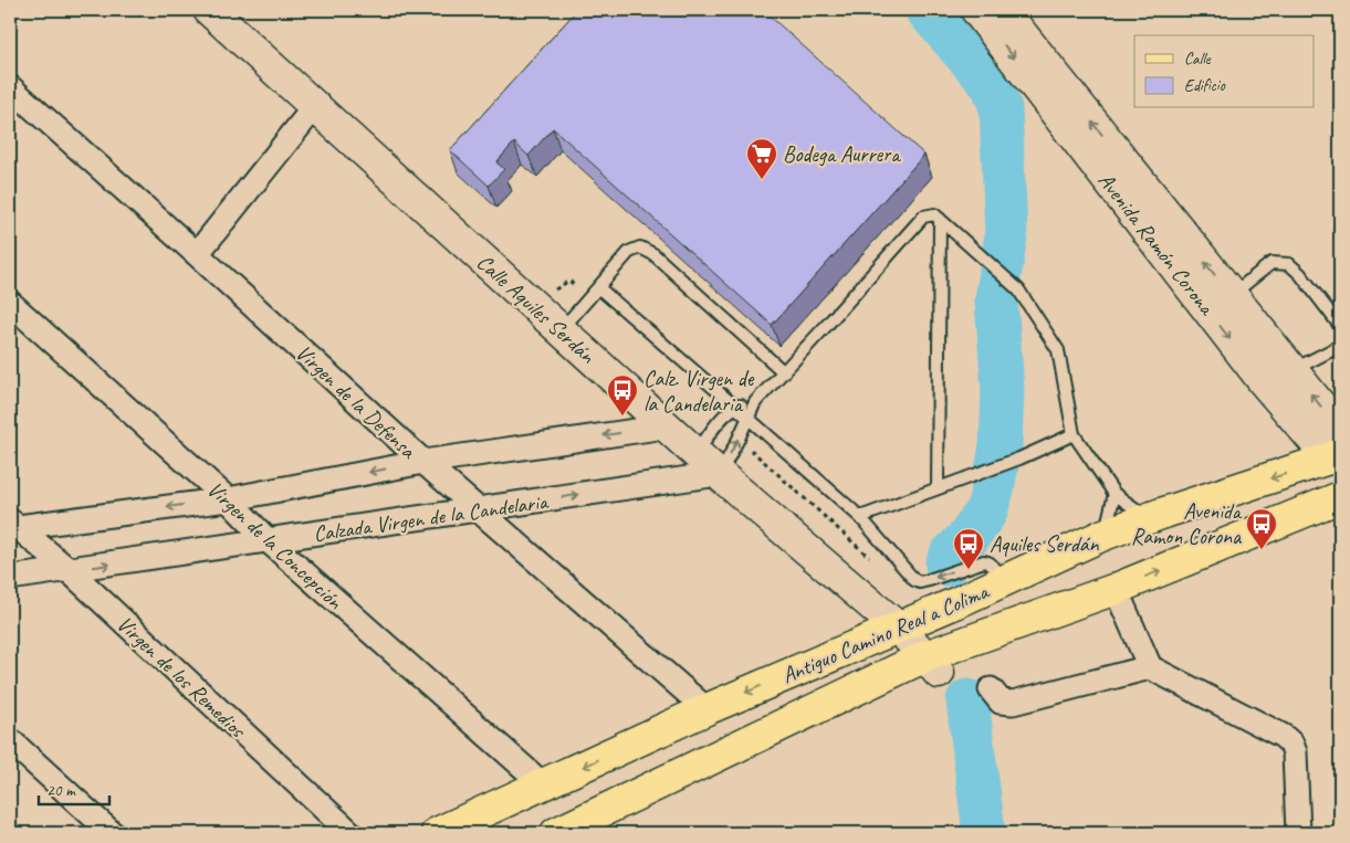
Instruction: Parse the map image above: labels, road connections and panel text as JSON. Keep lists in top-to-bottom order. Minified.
{"streets":{"main road":["Antiguo Camino Real a Colima"],"street":["Avenida Ramón Corona","Calle Aquiles Serdán","Virgen de la Defensa","Calzada Virgen de la Candelaria","Virgen de la Concepción","Virgen de los Remedios"]},"crossings":[["Avenida Ramón Corona","Antiguo Camino Real a Colima"],["Calle Aquiles Serdán","Calzada Virgen de la Candelaria"],["Calle Aquiles Serdán","Antiguo Camino Real a Colima"],["Virgen de la Defensa","Calzada Virgen de la Candelaria"],["Virgen de la Defensa","Antiguo Camino Real a Colima"],["Calzada Virgen de la Candelaria","Virgen de la Concepción"],["Calzada Virgen de la Candelaria","Virgen de los Remedios"],["Virgen de la Concepción","Antiguo Camino Real a Colima"]],"places":{"supermarket":["Bodega Aurrera"],"bus stop":["Calz. Virgen de la Candelaria","Avenida Ramon Corona","Aquiles Serdán"]},"legend":["Calle","Edificio"],"scale_bar":"20 m"}
